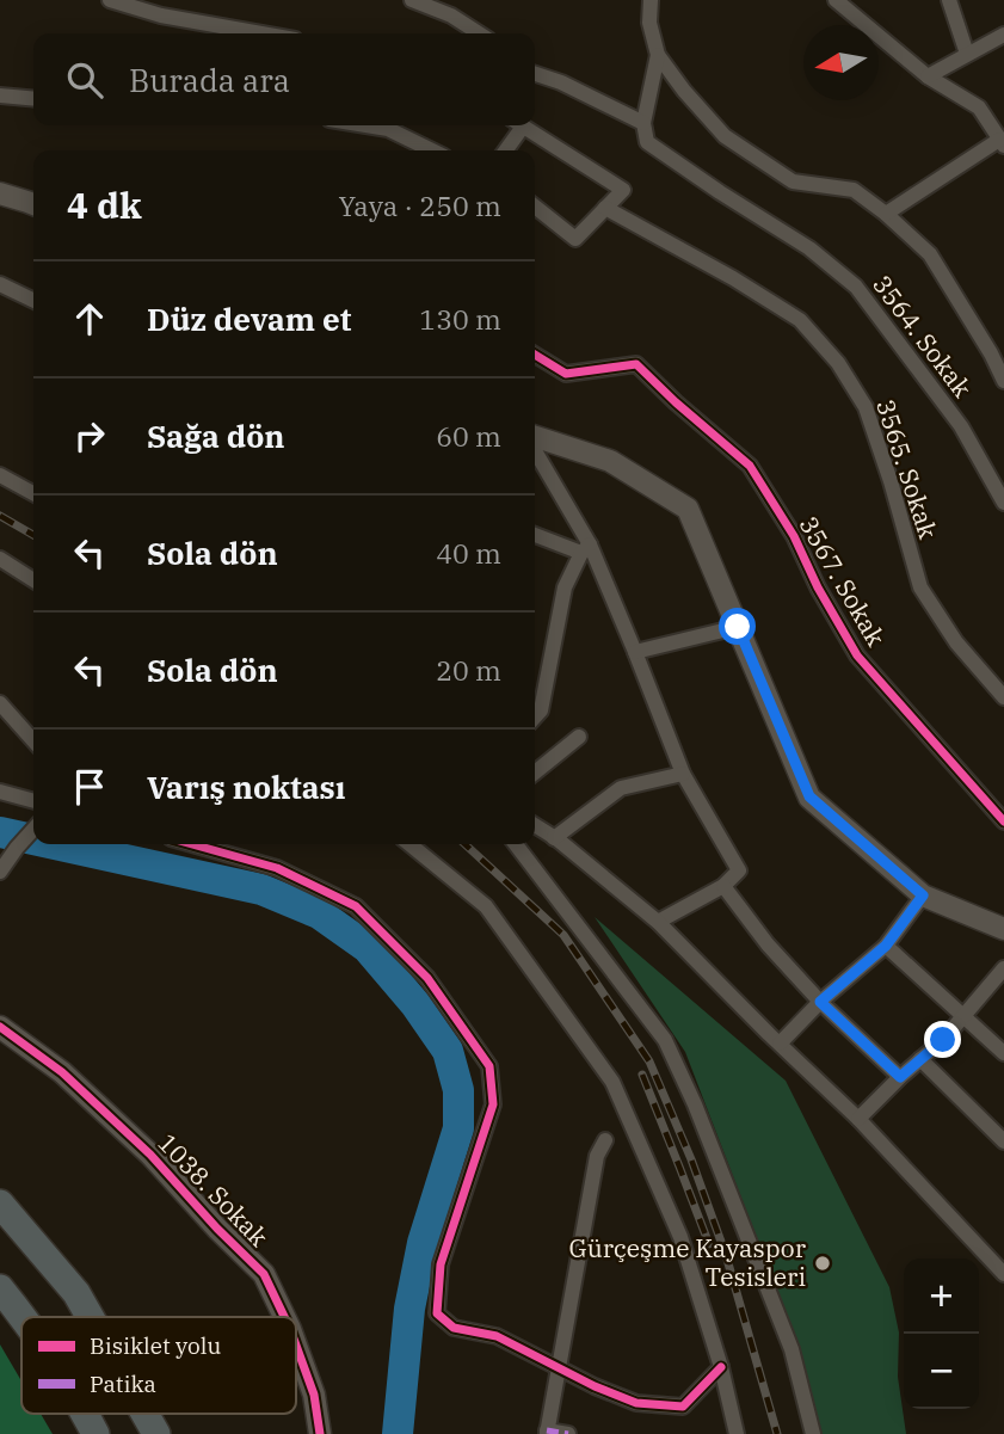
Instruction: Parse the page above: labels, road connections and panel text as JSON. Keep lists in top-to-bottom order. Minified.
{"streets":{"main road":["1038. Sokak"],"street":["3564. Sokak","3565. Sokak","3567. Sokak"]},"places":["Gürçeşme Kayaspor Tesisleri"],"legend":["Bisiklet yolu","Patika"],"north":"left","page":{"search":"Burada ara","heading":["4 dk","Yaya · 250 m"],"list":[["Düz devam et","130 m"],["Sağa dön","60 m"],["Sola dön","40 m"],["Sola dön","20 m"],"Varış noktası"],"map_buttons":["+","−"]}}
